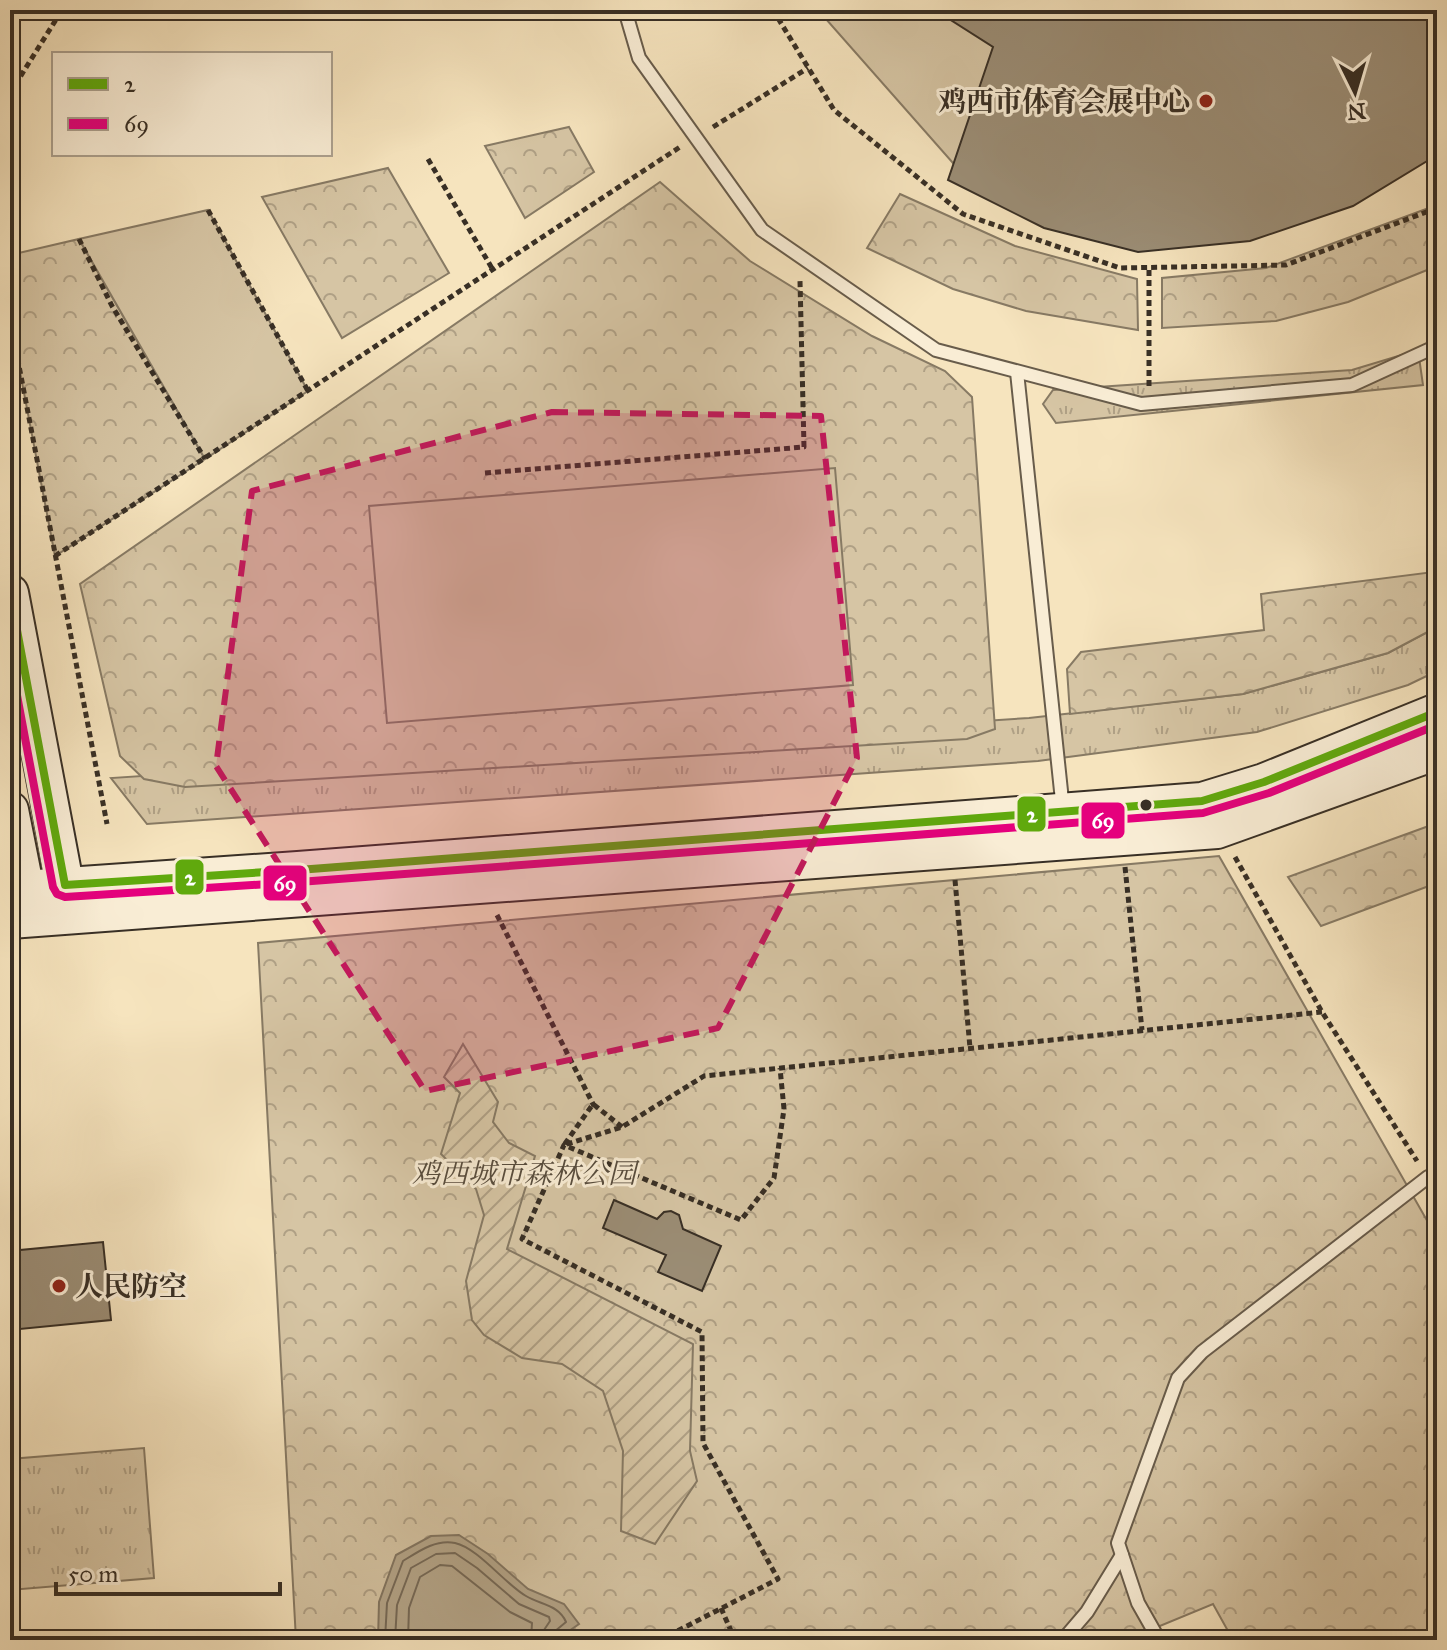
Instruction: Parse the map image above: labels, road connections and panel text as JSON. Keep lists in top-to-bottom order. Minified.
{"parks":["鸡西城市森林公园"],"places":["鸡西市体育会展中心","人民防空"],"lines":["transit line 2","transit line 69"],"legend":["2","69"],"scale_bar":"50 m","north":"bottom"}
